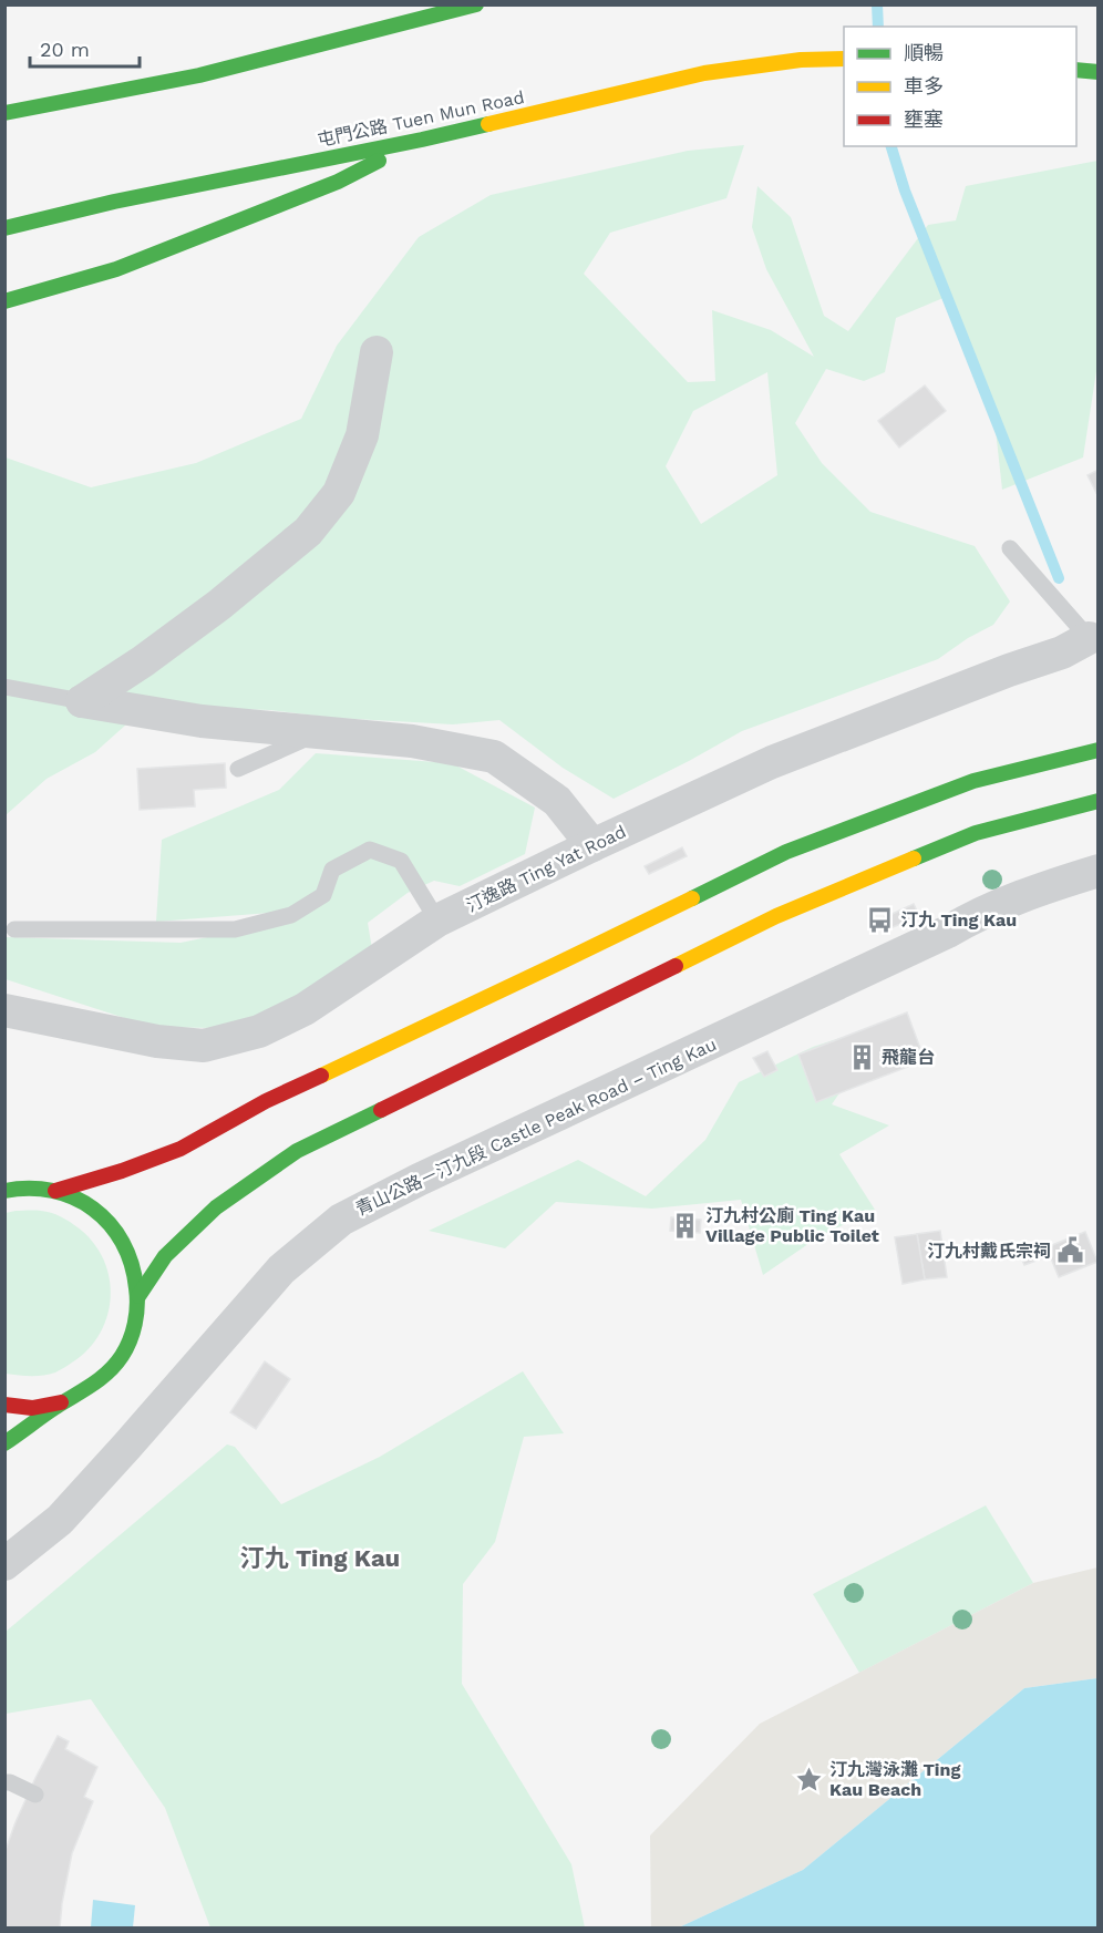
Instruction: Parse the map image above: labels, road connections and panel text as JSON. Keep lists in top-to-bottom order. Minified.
{"streets":{"main road":["屯門公路 Tuen Mun Road"],"street":["汀逸路 Ting Yat Road","青山公路－汀九段 Castle Peak Road – Ting Kau"]},"districts":["汀九 Ting Kau"],"places":{"bus stop":["汀九 Ting Kau"],"building":["飛龍台","汀九村公廁 Ting Kau Village Public Toilet"],"public building":["汀九村戴氏宗祠"],"place":["汀九灣泳灘 Ting Kau Beach"]},"legend":["順暢","車多","壅塞"],"scale_bar":"20 m"}
